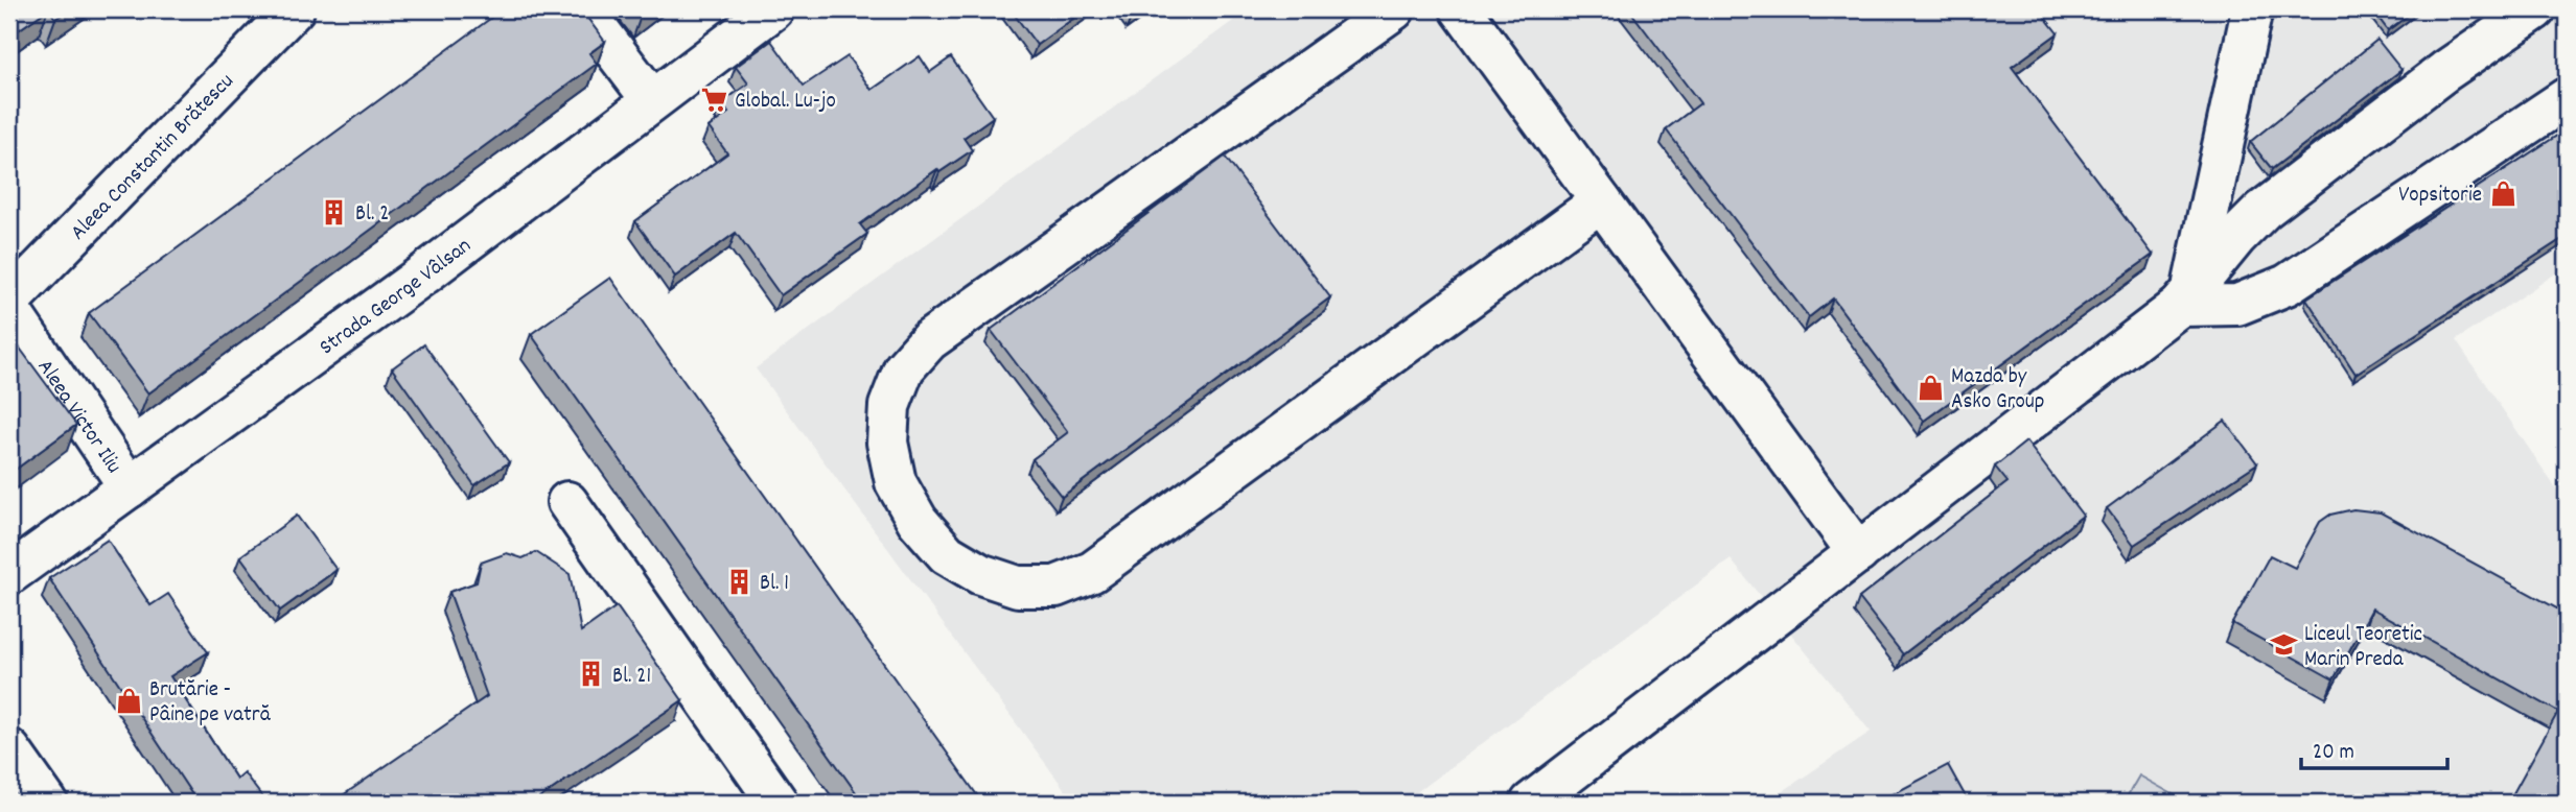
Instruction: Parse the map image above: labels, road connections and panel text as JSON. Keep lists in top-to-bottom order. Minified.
{"streets":{"street":["Aleea Constantin Brătescu","Strada George Vâlsan","Aleea Victor Iliu"]},"crossings":[["Strada George Vâlsan","Aleea Victor Iliu"]],"places":{"supermarket":["Global. Lu-jo"],"shop":["Vopsitorie","Mazda by Asko Group","Brutărie - Pâine pe vatră"],"building":["Bl. 2","Bl. 1","Bl. 21"],"school or university":["Liceul Teoretic Marin Preda"]},"scale_bar":"20 m"}
